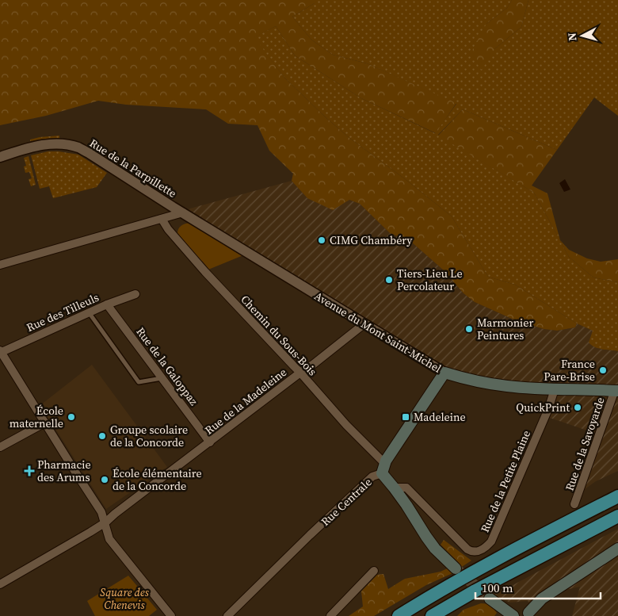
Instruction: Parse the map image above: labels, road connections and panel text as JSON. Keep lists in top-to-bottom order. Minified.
{"streets":{"main road":["Avenue du Mont Saint-Michel","Rue Centrale"],"street":["Rue de la Parpillette","Rue des Tilleuls","Chemin du Sous-Bois","Rue de la Galoppaz","Rue de la Madeleine","Rue de la Savoyarde","Rue de la Petite Plaine"]},"crossings":[["Rue de la Parpillette","Avenue du Mont Saint-Michel"],["Rue des Tilleuls","Rue de la Galoppaz"],["Avenue du Mont Saint-Michel","Rue de la Madeleine"],["Avenue du Mont Saint-Michel","Rue de la Savoyarde"],["Avenue du Mont Saint-Michel","Rue de la Petite Plaine"],["Avenue du Mont Saint-Michel","Rue Centrale"],["Chemin du Sous-Bois","Rue de la Madeleine"],["Chemin du Sous-Bois","Rue Centrale"],["Rue de la Galoppaz","Rue de la Madeleine"]],"parks":["Square des Chenevis"],"places":{"other":["CIMG Chambéry","Tiers-Lieu Le Percolateur","Marmonier Peintures","France Pare-Brise","QuickPrint","École maternelle","Groupe scolaire de la Concorde","École élémentaire de la Concorde"],"transit":["Madeleine"],"health":["Pharmacie des Arums"]},"scale_bar":"100 m","north":"left"}
